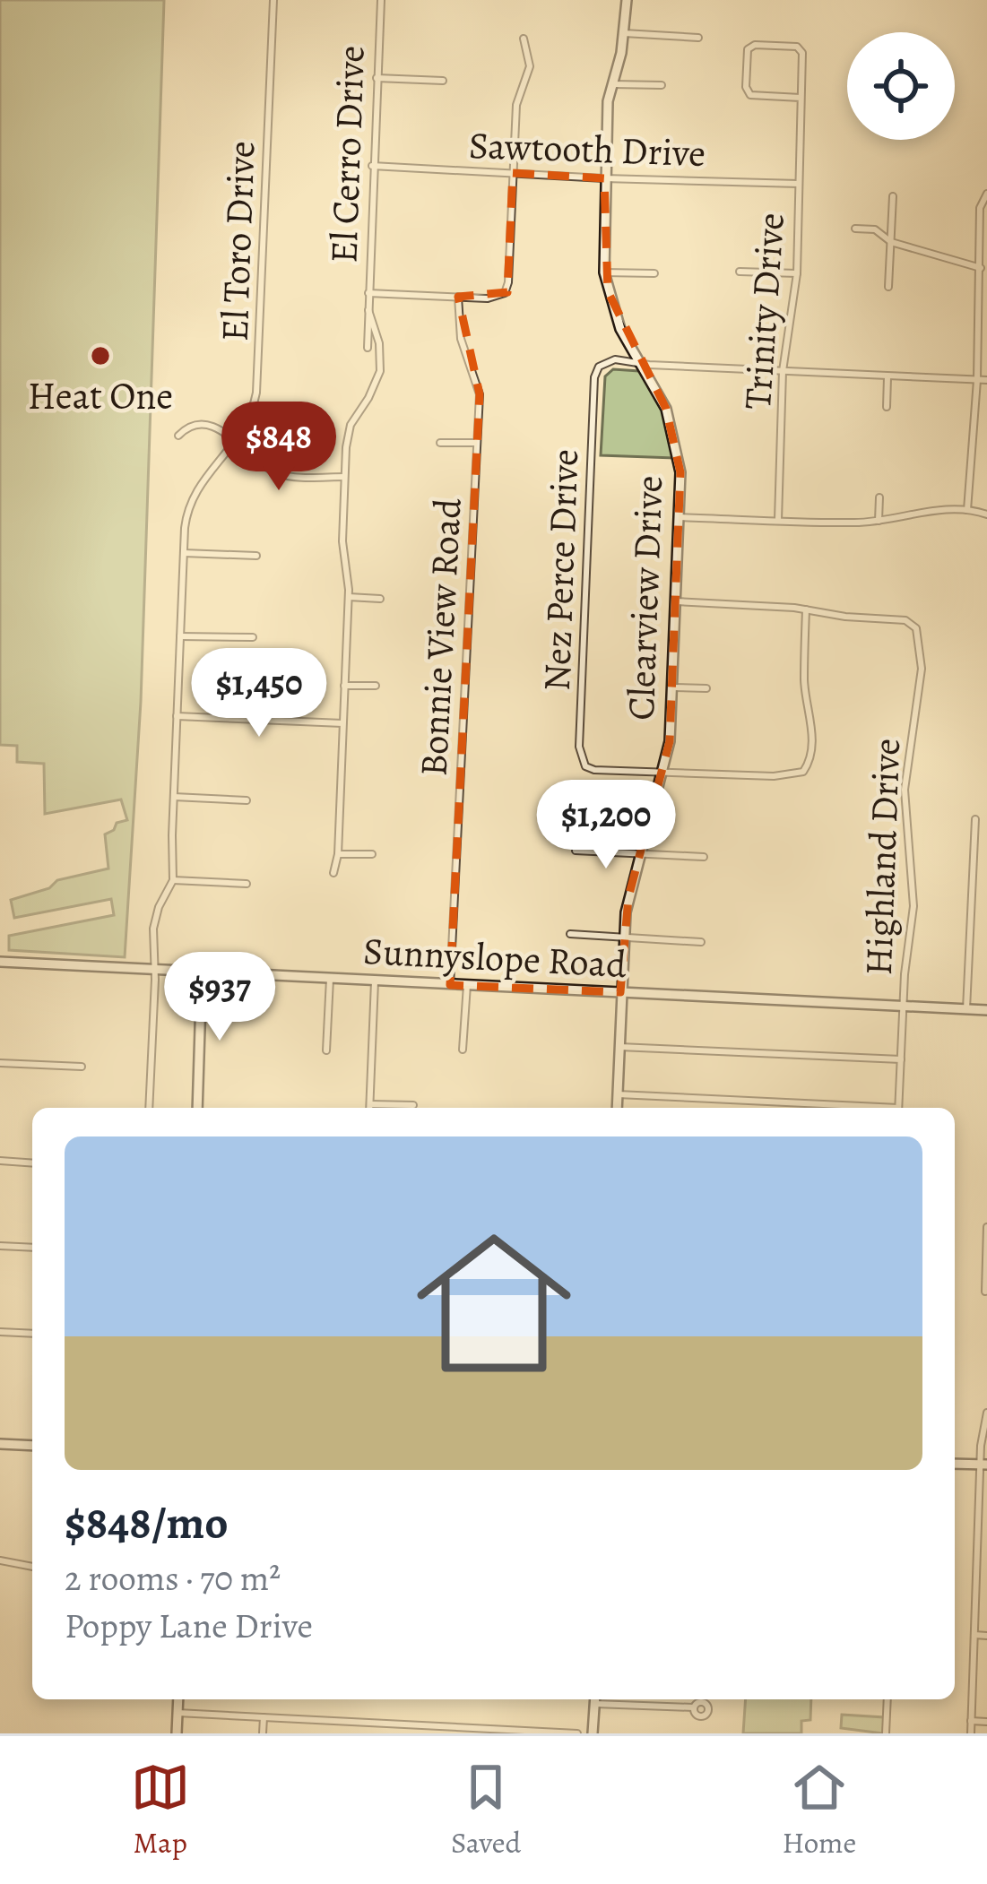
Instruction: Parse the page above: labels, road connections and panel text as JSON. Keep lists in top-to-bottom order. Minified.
{"streets":{"street":["Sawtooth Drive","El Cerro Drive","El Toro Drive","Trinity Drive","Nez Perce Drive","Clearview Drive","Bonnie View Road","Highland Drive","Sunnyslope Road"]},"crossings":[["Sawtooth Drive","El Cerro Drive"],["Sawtooth Drive","Trinity Drive"],["Sawtooth Drive","Clearview Drive"],["El Toro Drive","Sunnyslope Road"],["Nez Perce Drive","Clearview Drive"],["Clearview Drive","Sunnyslope Road"],["Bonnie View Road","Sunnyslope Road"],["Highland Drive","Sunnyslope Road"]],"places":["Heat One"],"page":{"price":["$848","$1,450","$1,200","$937"],"list":[{"name":"$848/mo","note":"2 rooms · 70 m² · Poppy Lane Drive"}],"tabs":["Map","Saved","Home"]}}
